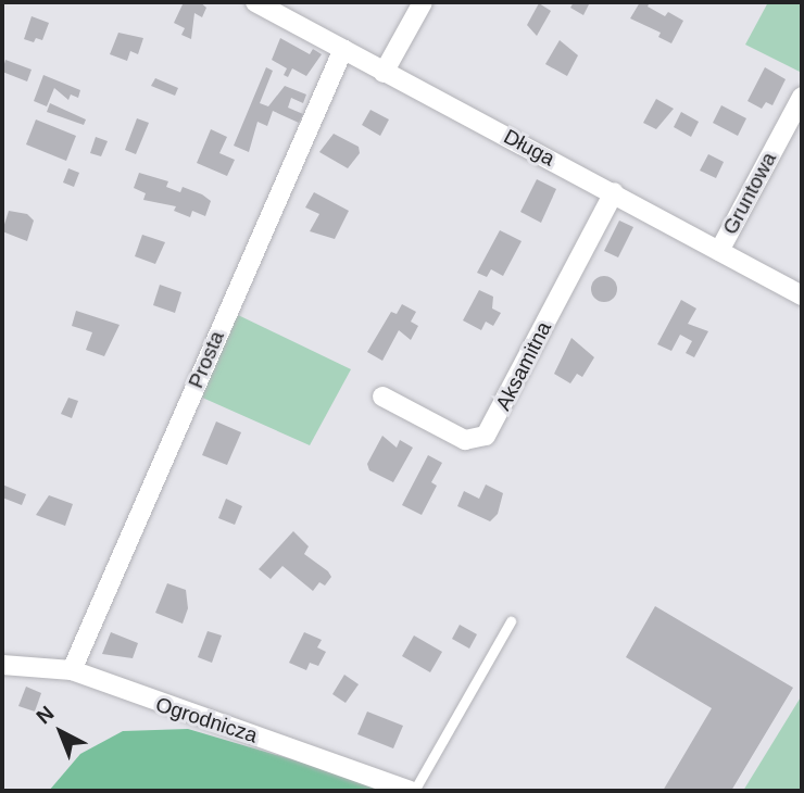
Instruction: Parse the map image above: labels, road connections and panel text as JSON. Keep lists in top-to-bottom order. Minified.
{"streets":{"street":["Długa","Gruntowa","Prosta","Aksamitna","Ogrodnicza"]},"crossings":[["Długa","Gruntowa"],["Długa","Prosta"],["Długa","Aksamitna"],["Prosta","Ogrodnicza"]],"north":"top left"}
